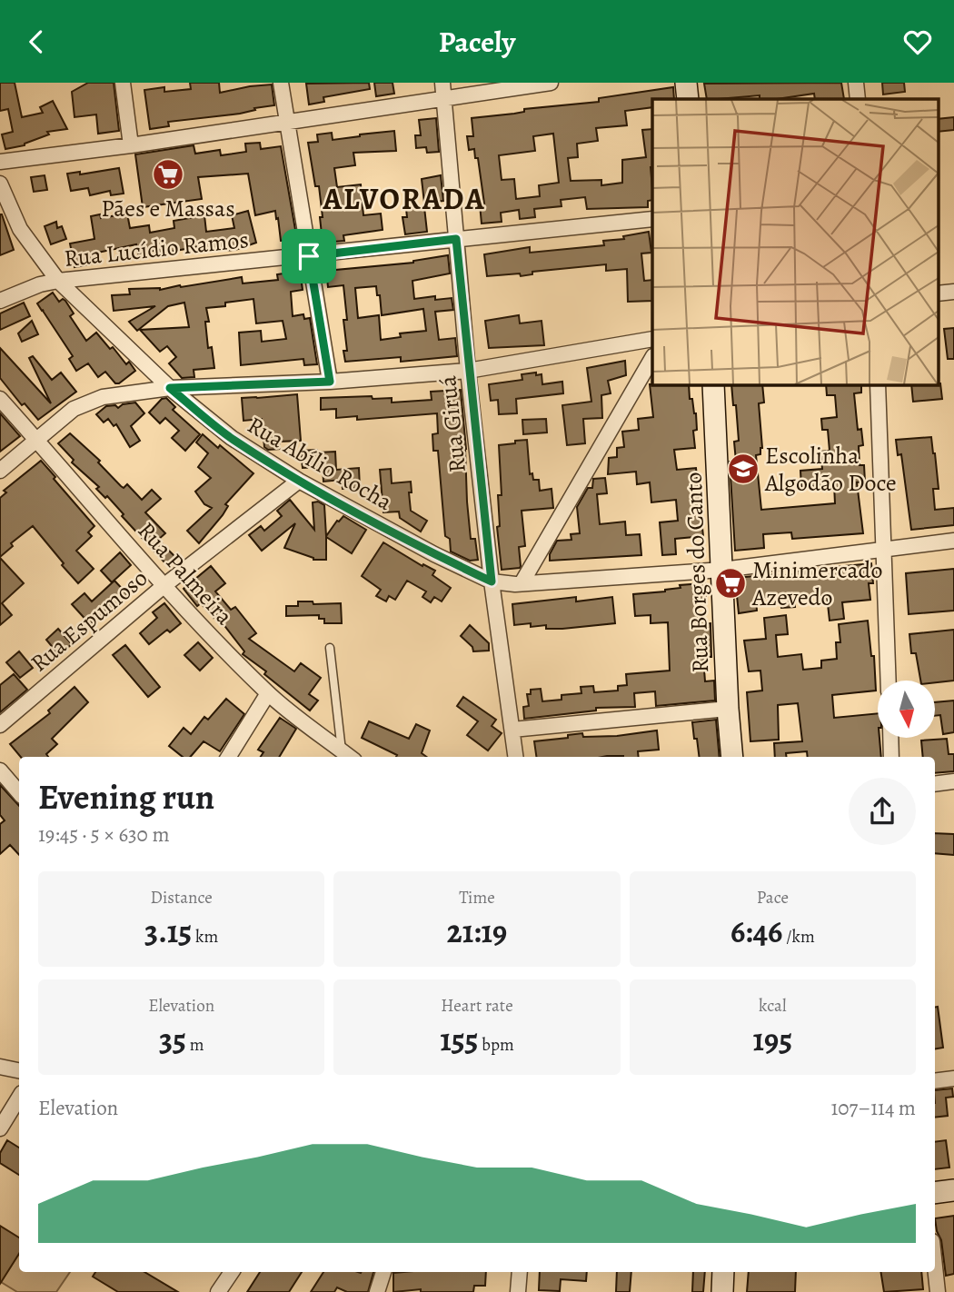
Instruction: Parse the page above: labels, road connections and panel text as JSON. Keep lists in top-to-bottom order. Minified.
{"streets":{"street":["Rua Lucídio Ramos","Rua Giruá","Rua Abílio Rocha","Rua Borges do Canto","Rua Palmeira","Rua Espumoso"]},"crossings":[["Rua Lucídio Ramos","Rua Giruá"],["Rua Lucídio Ramos","Rua Abílio Rocha"],["Rua Giruá","Rua Abílio Rocha"],["Rua Abílio Rocha","Rua Espumoso"],["Rua Palmeira","Rua Espumoso"]],"districts":["ALVORADA"],"places":{"supermarket":["Pães e Massas","Minimercado Azevedo"],"school or university":["Escolinha Algodão Doce"]},"north":"bottom","page":{"header":"Pacely","heading":["Evening run","19:45 · 5 × 630 m"],"stats":[["Distance","3.15 km"],["Time","21:19"],["Pace","6:46 /km"],["Elevation","35 m"],["Heart rate","155 bpm"],["kcal","195"]],"chart":["Elevation","107–114 m"]}}
